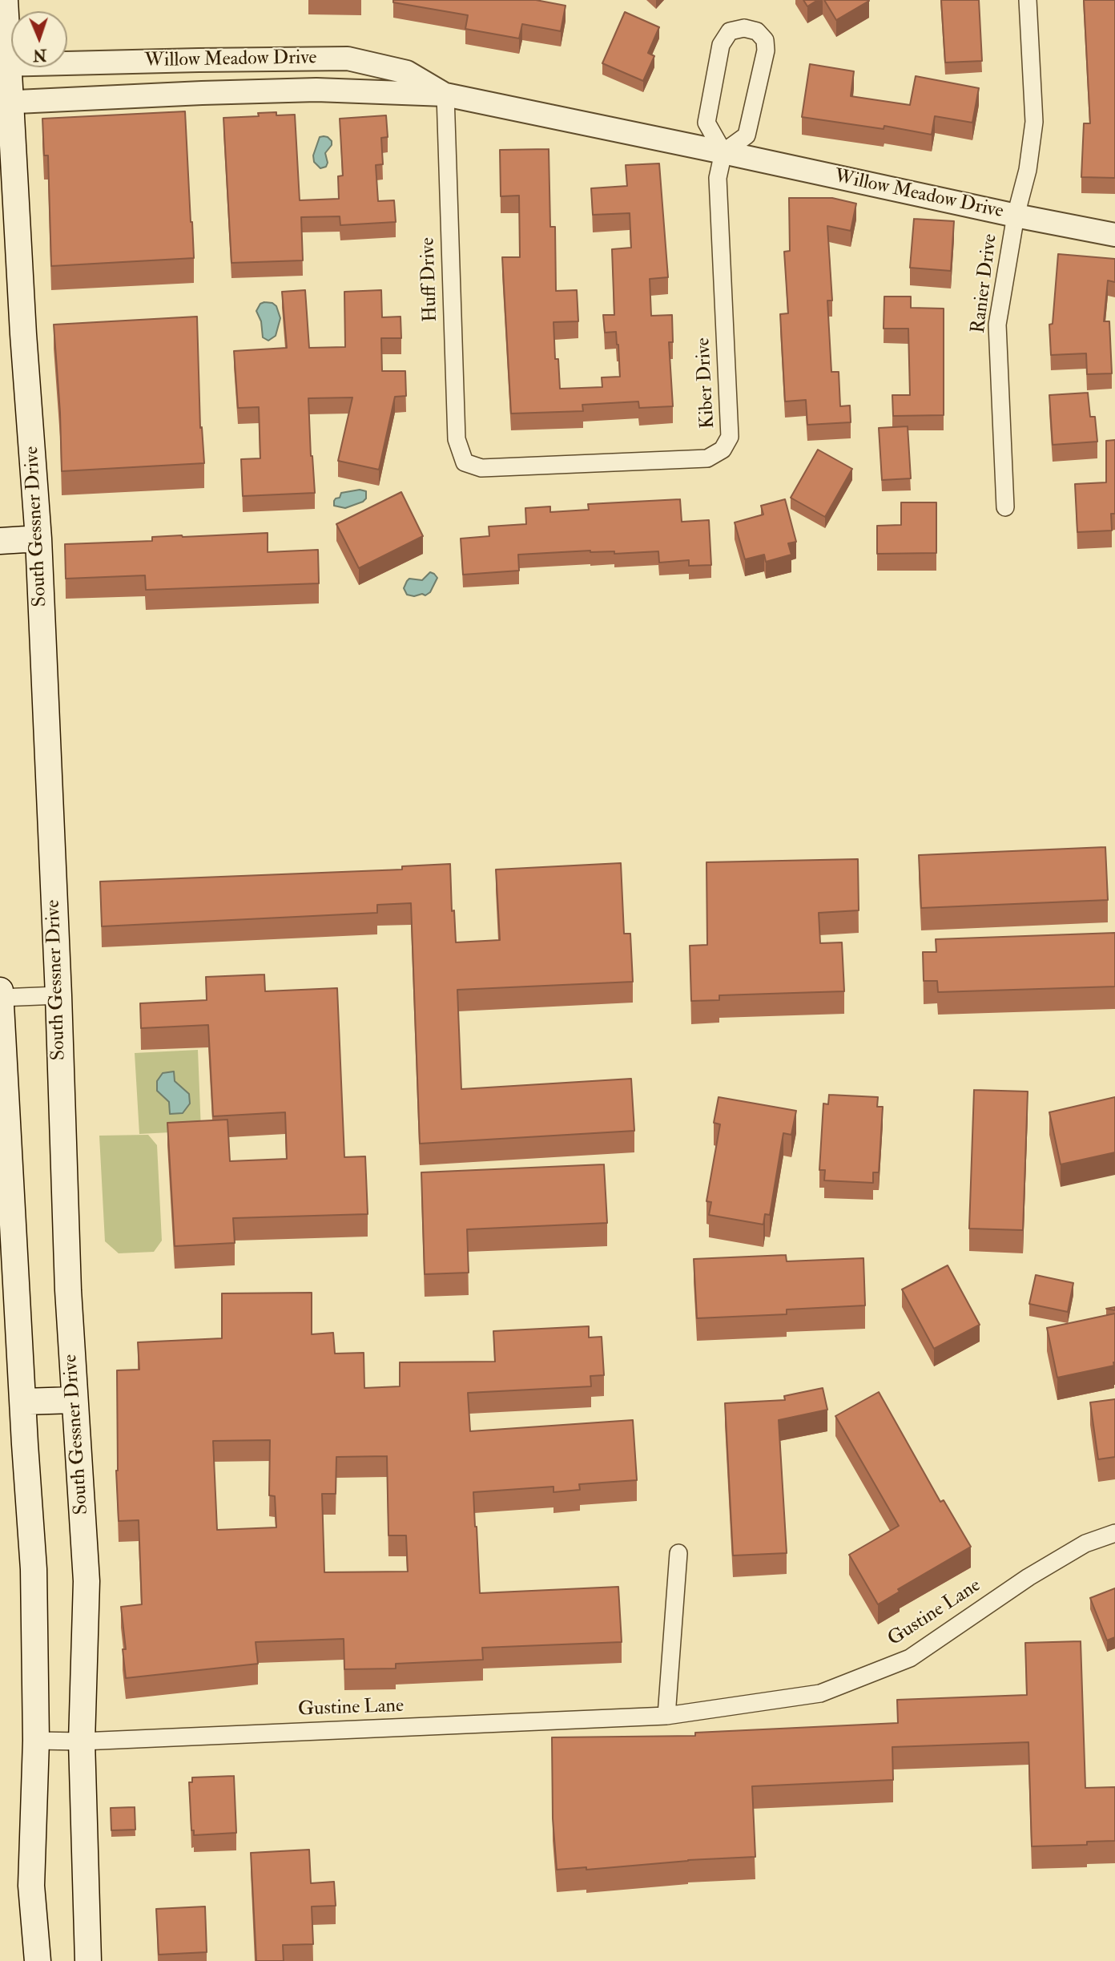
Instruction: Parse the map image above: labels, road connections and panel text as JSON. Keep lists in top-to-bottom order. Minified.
{"streets":{"main road":["South Gessner Drive"],"street":["Willow Meadow Drive","Huff Drive","Ranier Drive","Kiber Drive","Gustine Lane"]},"crossings":[["Willow Meadow Drive","Huff Drive"],["Willow Meadow Drive","Ranier Drive"],["Willow Meadow Drive","Kiber Drive"],["Willow Meadow Drive","South Gessner Drive"],["Huff Drive","Kiber Drive"],["South Gessner Drive","Gustine Lane"]],"north":"bottom"}
